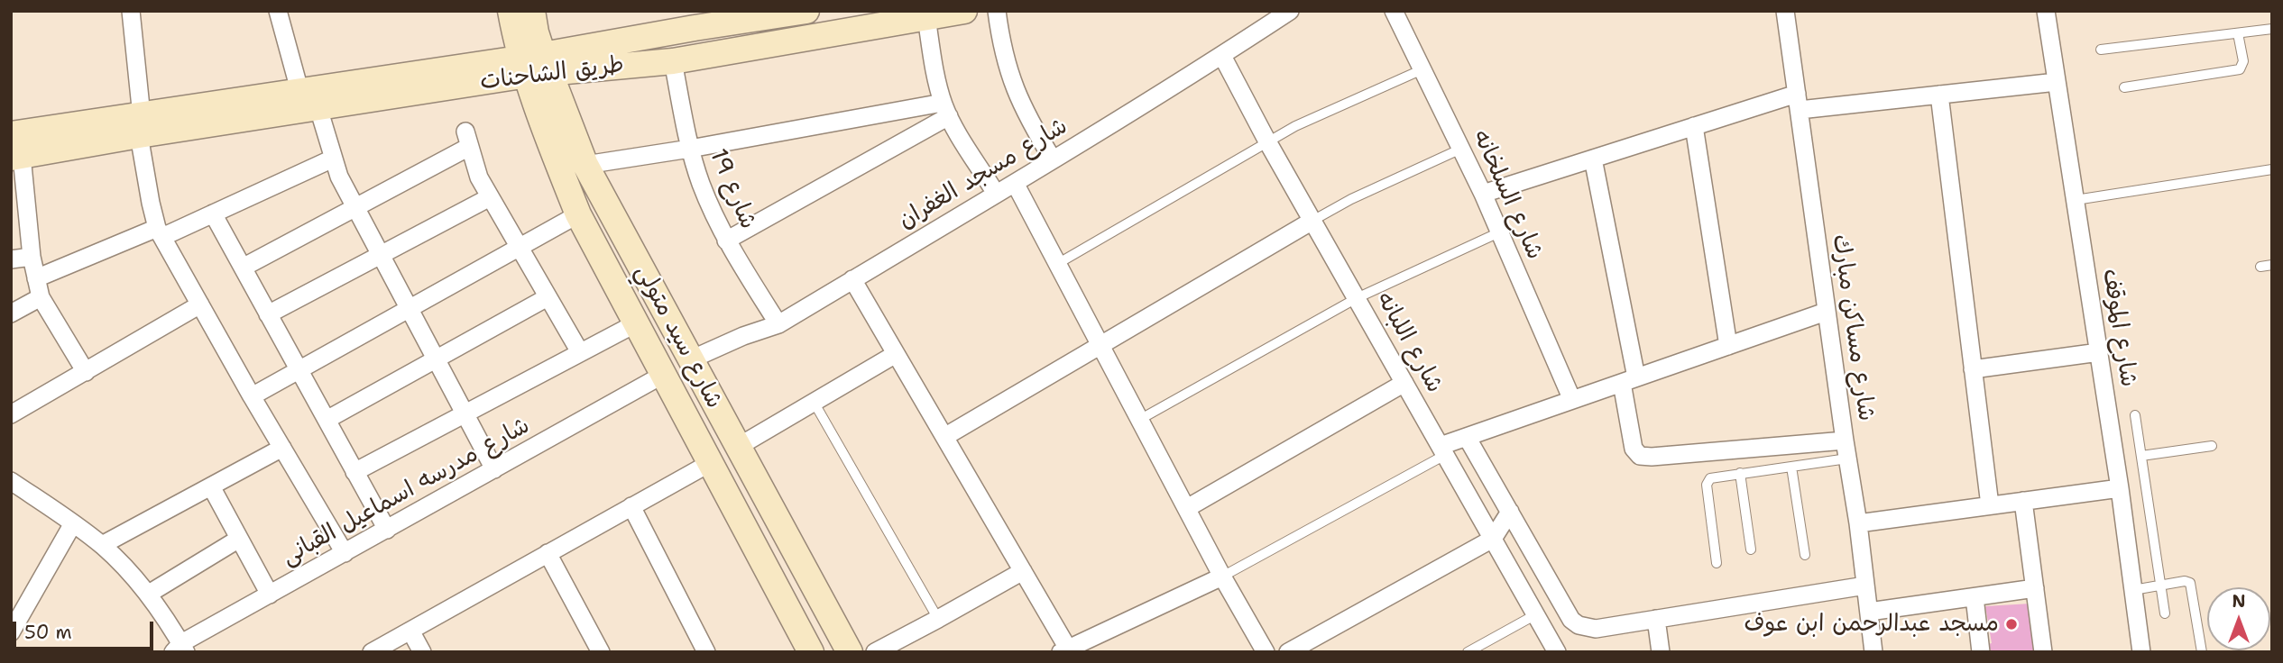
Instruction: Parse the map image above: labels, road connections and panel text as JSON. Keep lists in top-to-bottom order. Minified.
{"streets":{"street":["طريق الشاحنات","شارع مسجد الغفران","شارع 19","شارع السلخانه","شارع مساكن مبارك","شارع الموقف","شارع سيد متولي","شارع اللبانه","شارع مدرسه اسماعيل القبانى"]},"crossings":[["طريق الشاحنات","شارع 19"],["طريق الشاحنات","شارع سيد متولي"],["شارع مسجد الغفران","شارع 19"],["شارع مسجد الغفران","شارع سيد متولي"],["شارع مسجد الغفران","شارع اللبانه"],["شارع سيد متولي","شارع مدرسه اسماعيل القبانى"]],"places":["مسجد عبدالرحمن ابن عوف"],"scale_bar":"50 m","north":"top"}
